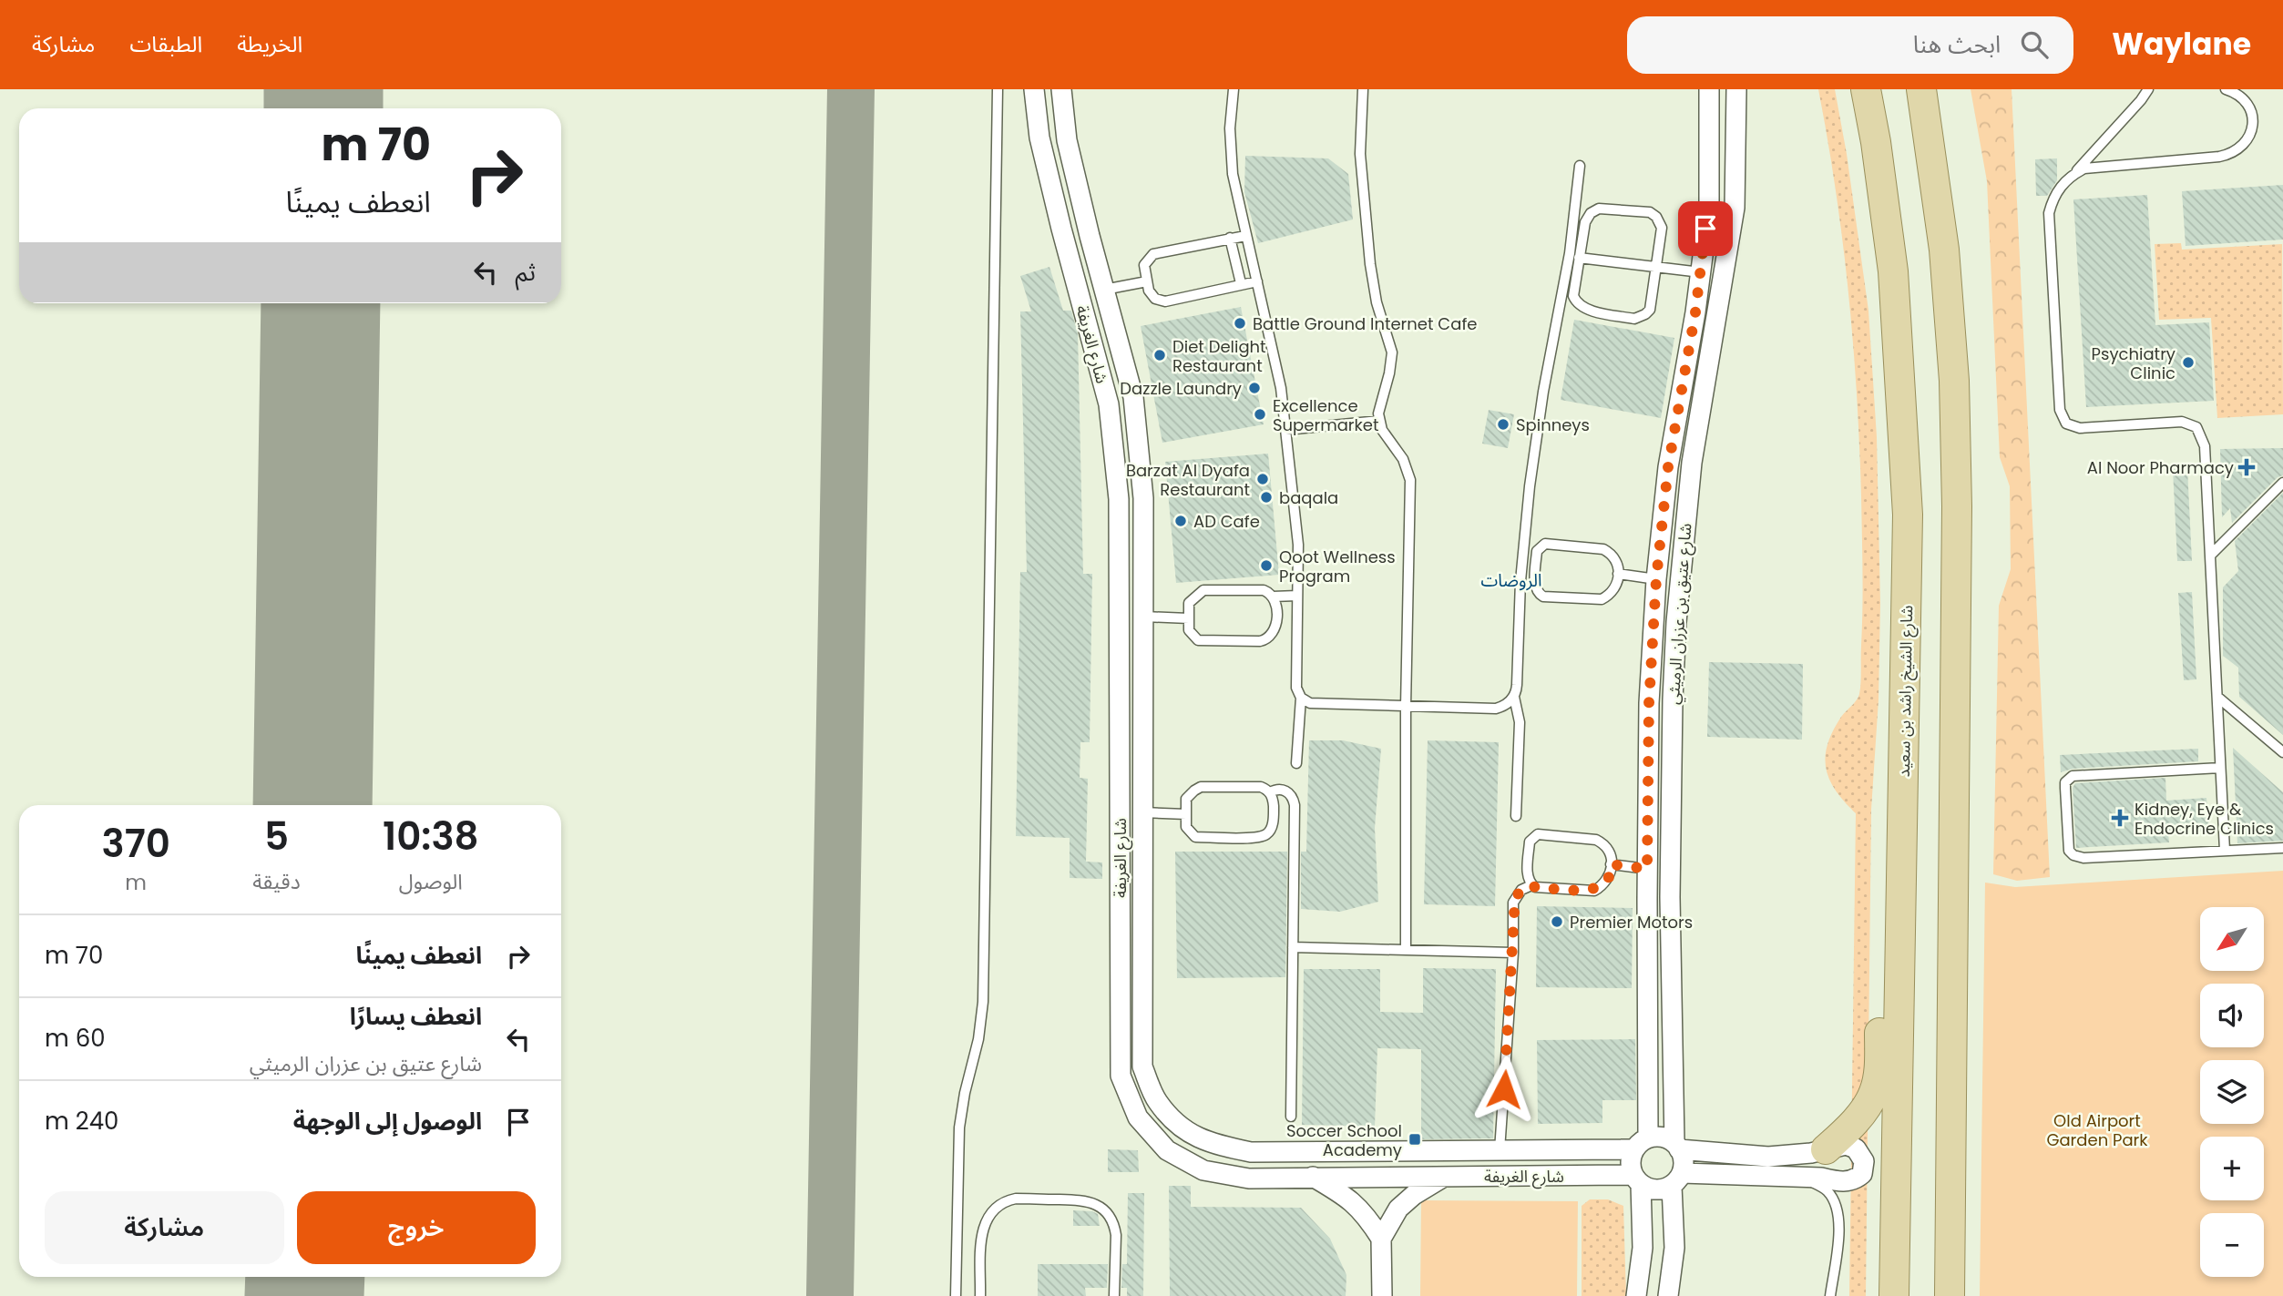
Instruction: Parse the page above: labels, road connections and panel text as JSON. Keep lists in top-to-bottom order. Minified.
{"streets":{"main road":["شارع الشيخ راشد بن سعيد"],"street":["شارع الغريفة","شارع عتيق بن عزران الرميثي"]},"crossings":[["شارع الغريفة","شارع عتيق بن عزران الرميثي"]],"districts":["الروضات"],"parks":["Old Airport Garden Park"],"places":{"other":["Battle Ground Internet Cafe","Diet Delight Restaurant","Psychiatry Clinic","Dazzle Laundry","Excellence Supermarket","Spinneys","Barzat Al Dyafa Restaurant","baqala","AD Cafe","Qoot Wellness Program","Premier Motors"],"health":["Al Noor Pharmacy","Kidney, Eye & Endocrine Clinics"],"transit":["Soccer School Academy"]},"north":"bottom left","page":{"header":"Waylane","search":"ابحث هنا","nav":["الخريطة","الطبقات","مشاركة"],"turn":["70 m","انعطف يمينًا"],"then":"ثم","eta":["10:38","الوصول","5","دقيقة","370","m"],"map_buttons":["+","−"],"list":[{"name":"انعطف يمينًا","value":"70 m"},{"name":"انعطف يسارًا","note":"شارع عتيق بن عزران الرميثي","value":"60 m"},{"name":"الوصول إلى الوجهة","value":"240 m"}],"buttons":["خروج","مشاركة"]}}
